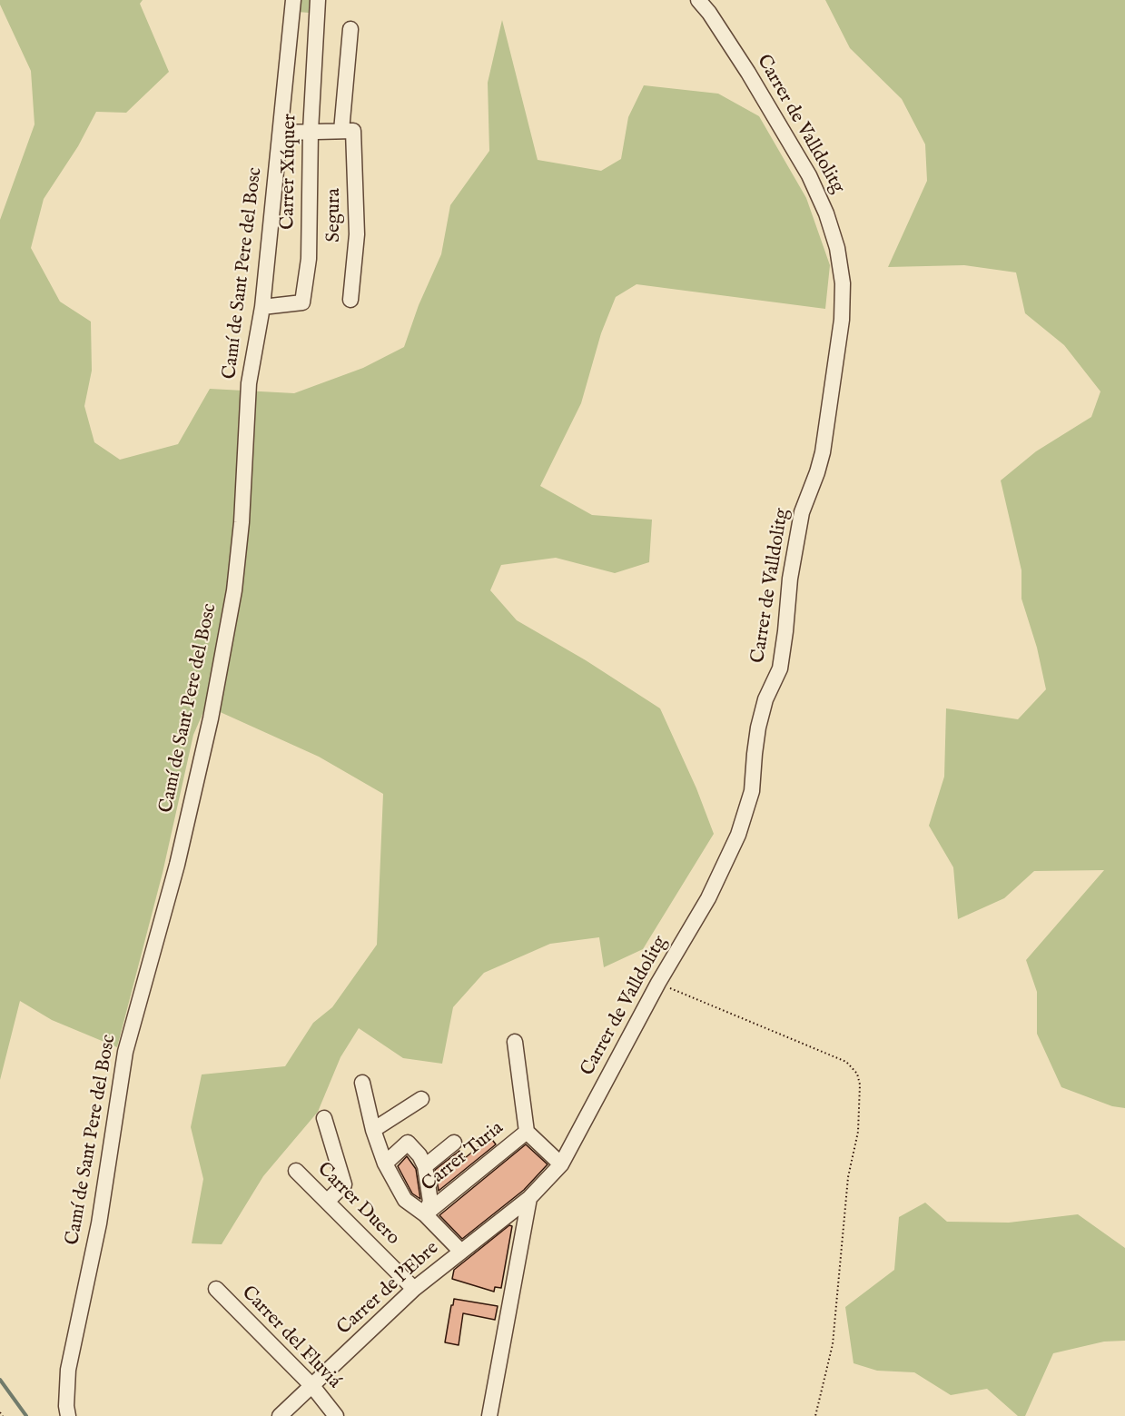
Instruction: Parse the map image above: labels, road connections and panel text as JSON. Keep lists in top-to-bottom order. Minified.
{"streets":{"street":["Carrer de Valldolitg","Carrer Xúquer","Segura","Camí de Sant Pere del Bosc","Carrer Turia","Carrer Duero","Carrer de l'Ebre","Carrer del Fluviá"]},"crossings":[["Carrer de Valldolitg","Carrer de l'Ebre"],["Carrer Xúquer","Camí de Sant Pere del Bosc"],["Carrer Duero","Carrer de l'Ebre"],["Carrer de l'Ebre","Carrer del Fluviá"]]}
